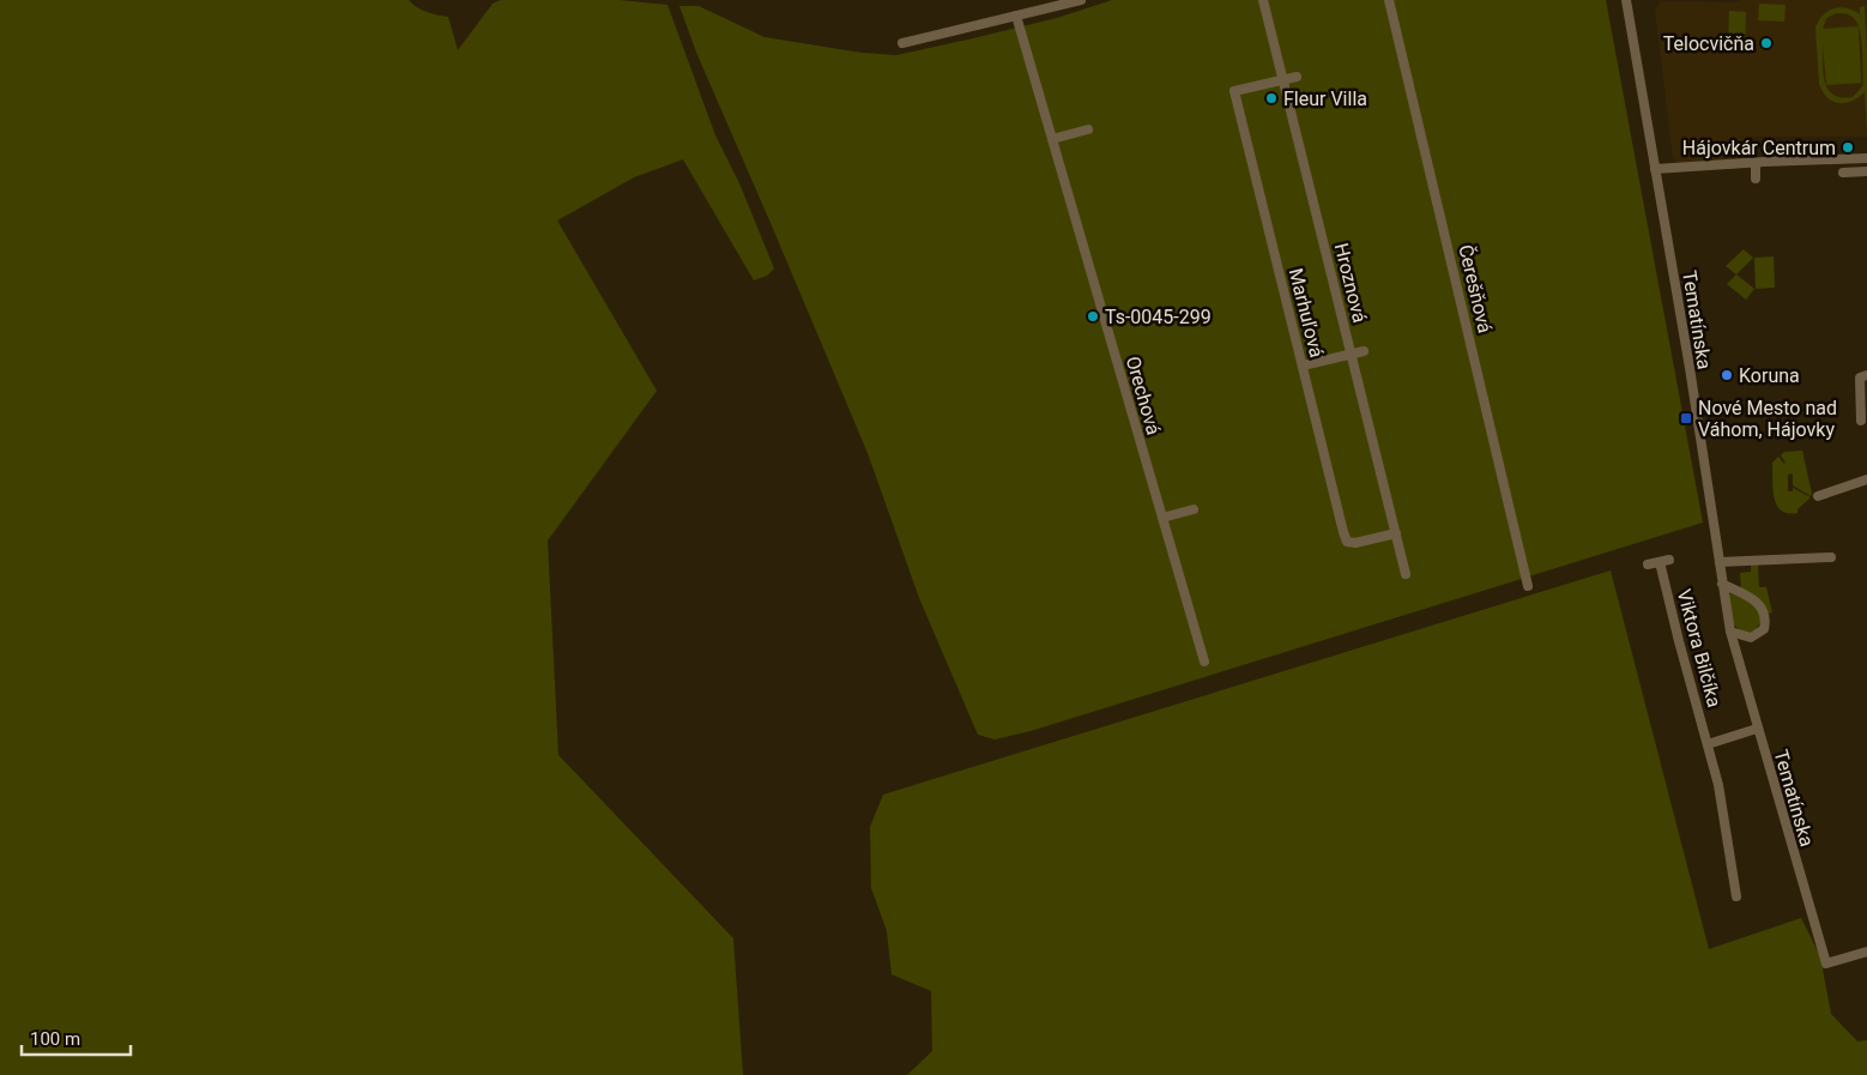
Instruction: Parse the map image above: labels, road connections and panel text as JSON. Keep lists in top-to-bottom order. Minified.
{"streets":{"street":["Hroznová","Čerešňová","Marhuľová","Tematínska","Orechová","Viktora Bilčíka"]},"crossings":[["Hroznová","Marhuľová"]],"places":{"other":["Telocvičňa","Fleur Villa","Hájovkár Centrum","Ts-0045-299","Koruna"],"transit":["Nové Mesto nad Váhom, Hájovky"]},"scale_bar":"100 m"}
